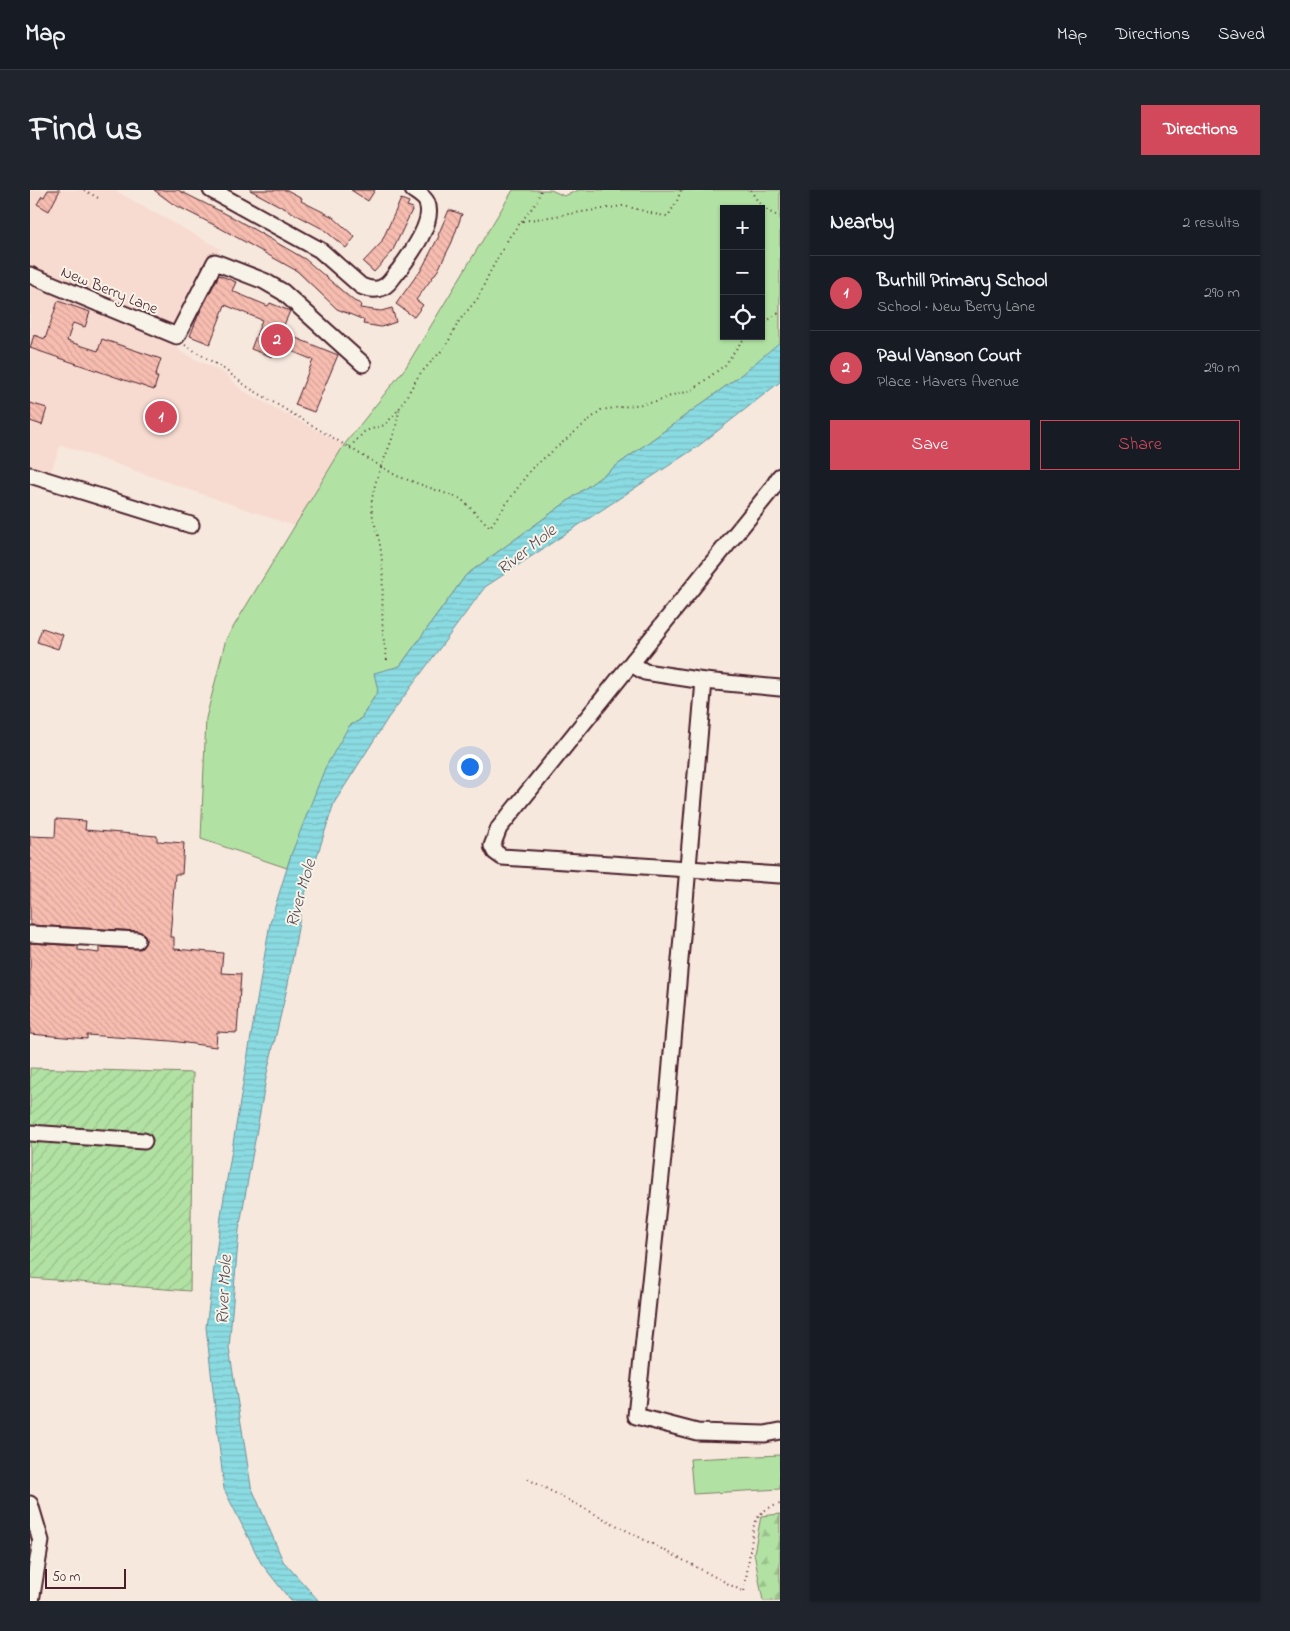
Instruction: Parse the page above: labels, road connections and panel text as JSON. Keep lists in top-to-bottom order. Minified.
{"streets":{"street":["New Berry Lane"]},"water":["River Mole"],"scale_bar":"50 m","page":{"header":"Map","nav":["Map","Directions","Saved"],"title":"Find us","buttons":["Directions",["Save","Share"]],"heading":["Nearby","2 results"],"map_buttons":["+","−"],"list":[{"mark":"1","name":"Burhill Primary School","note":"School · New Berry Lane","value":"290 m"},{"mark":"2","name":"Paul Vanson Court","note":"Place · Havers Avenue","value":"290 m"}],"pins":["2","1"],"scale":"50 m"}}
